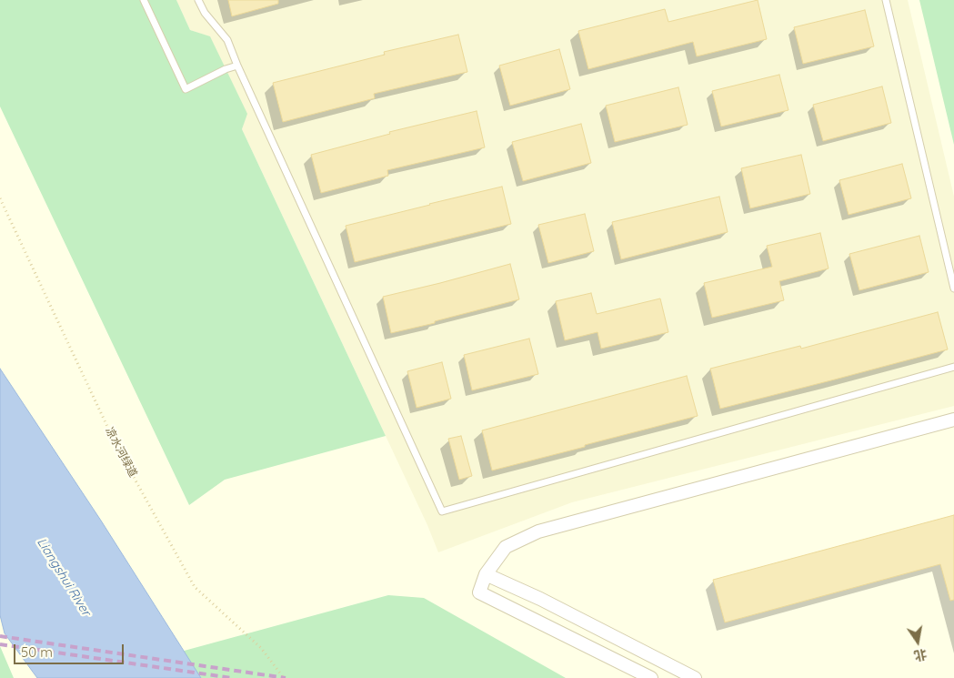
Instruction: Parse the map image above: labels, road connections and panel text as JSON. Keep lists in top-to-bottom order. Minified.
{"streets":{"path":["凉水河绿道"]},"water":["Liangshui River"],"scale_bar":"50 m","north":"bottom"}
